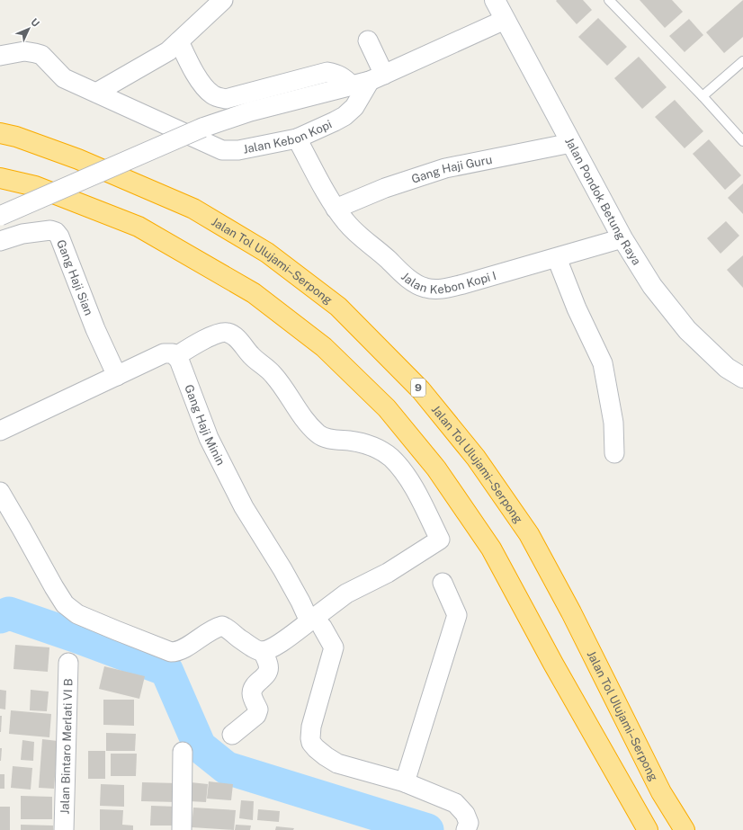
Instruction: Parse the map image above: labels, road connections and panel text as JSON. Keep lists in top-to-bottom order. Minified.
{"streets":{"highway":["Jalan Tol Ulujami–Serpong","9"],"main road":["Jalan Pondok Betung Raya"],"street":["Jalan Kebon Kopi","Gang Haji Guru","Jalan Kebon Kopi I","Gang Haji Sian","Gang Haji Minin","Jalan Bintaro Merlati VI B"]},"crossings":[["Jalan Kebon Kopi","Jalan Kebon Kopi I"],["Gang Haji Guru","Jalan Pondok Betung Raya"],["Gang Haji Guru","Jalan Kebon Kopi I"],["Jalan Pondok Betung Raya","Jalan Kebon Kopi I"]],"north":"top right"}
